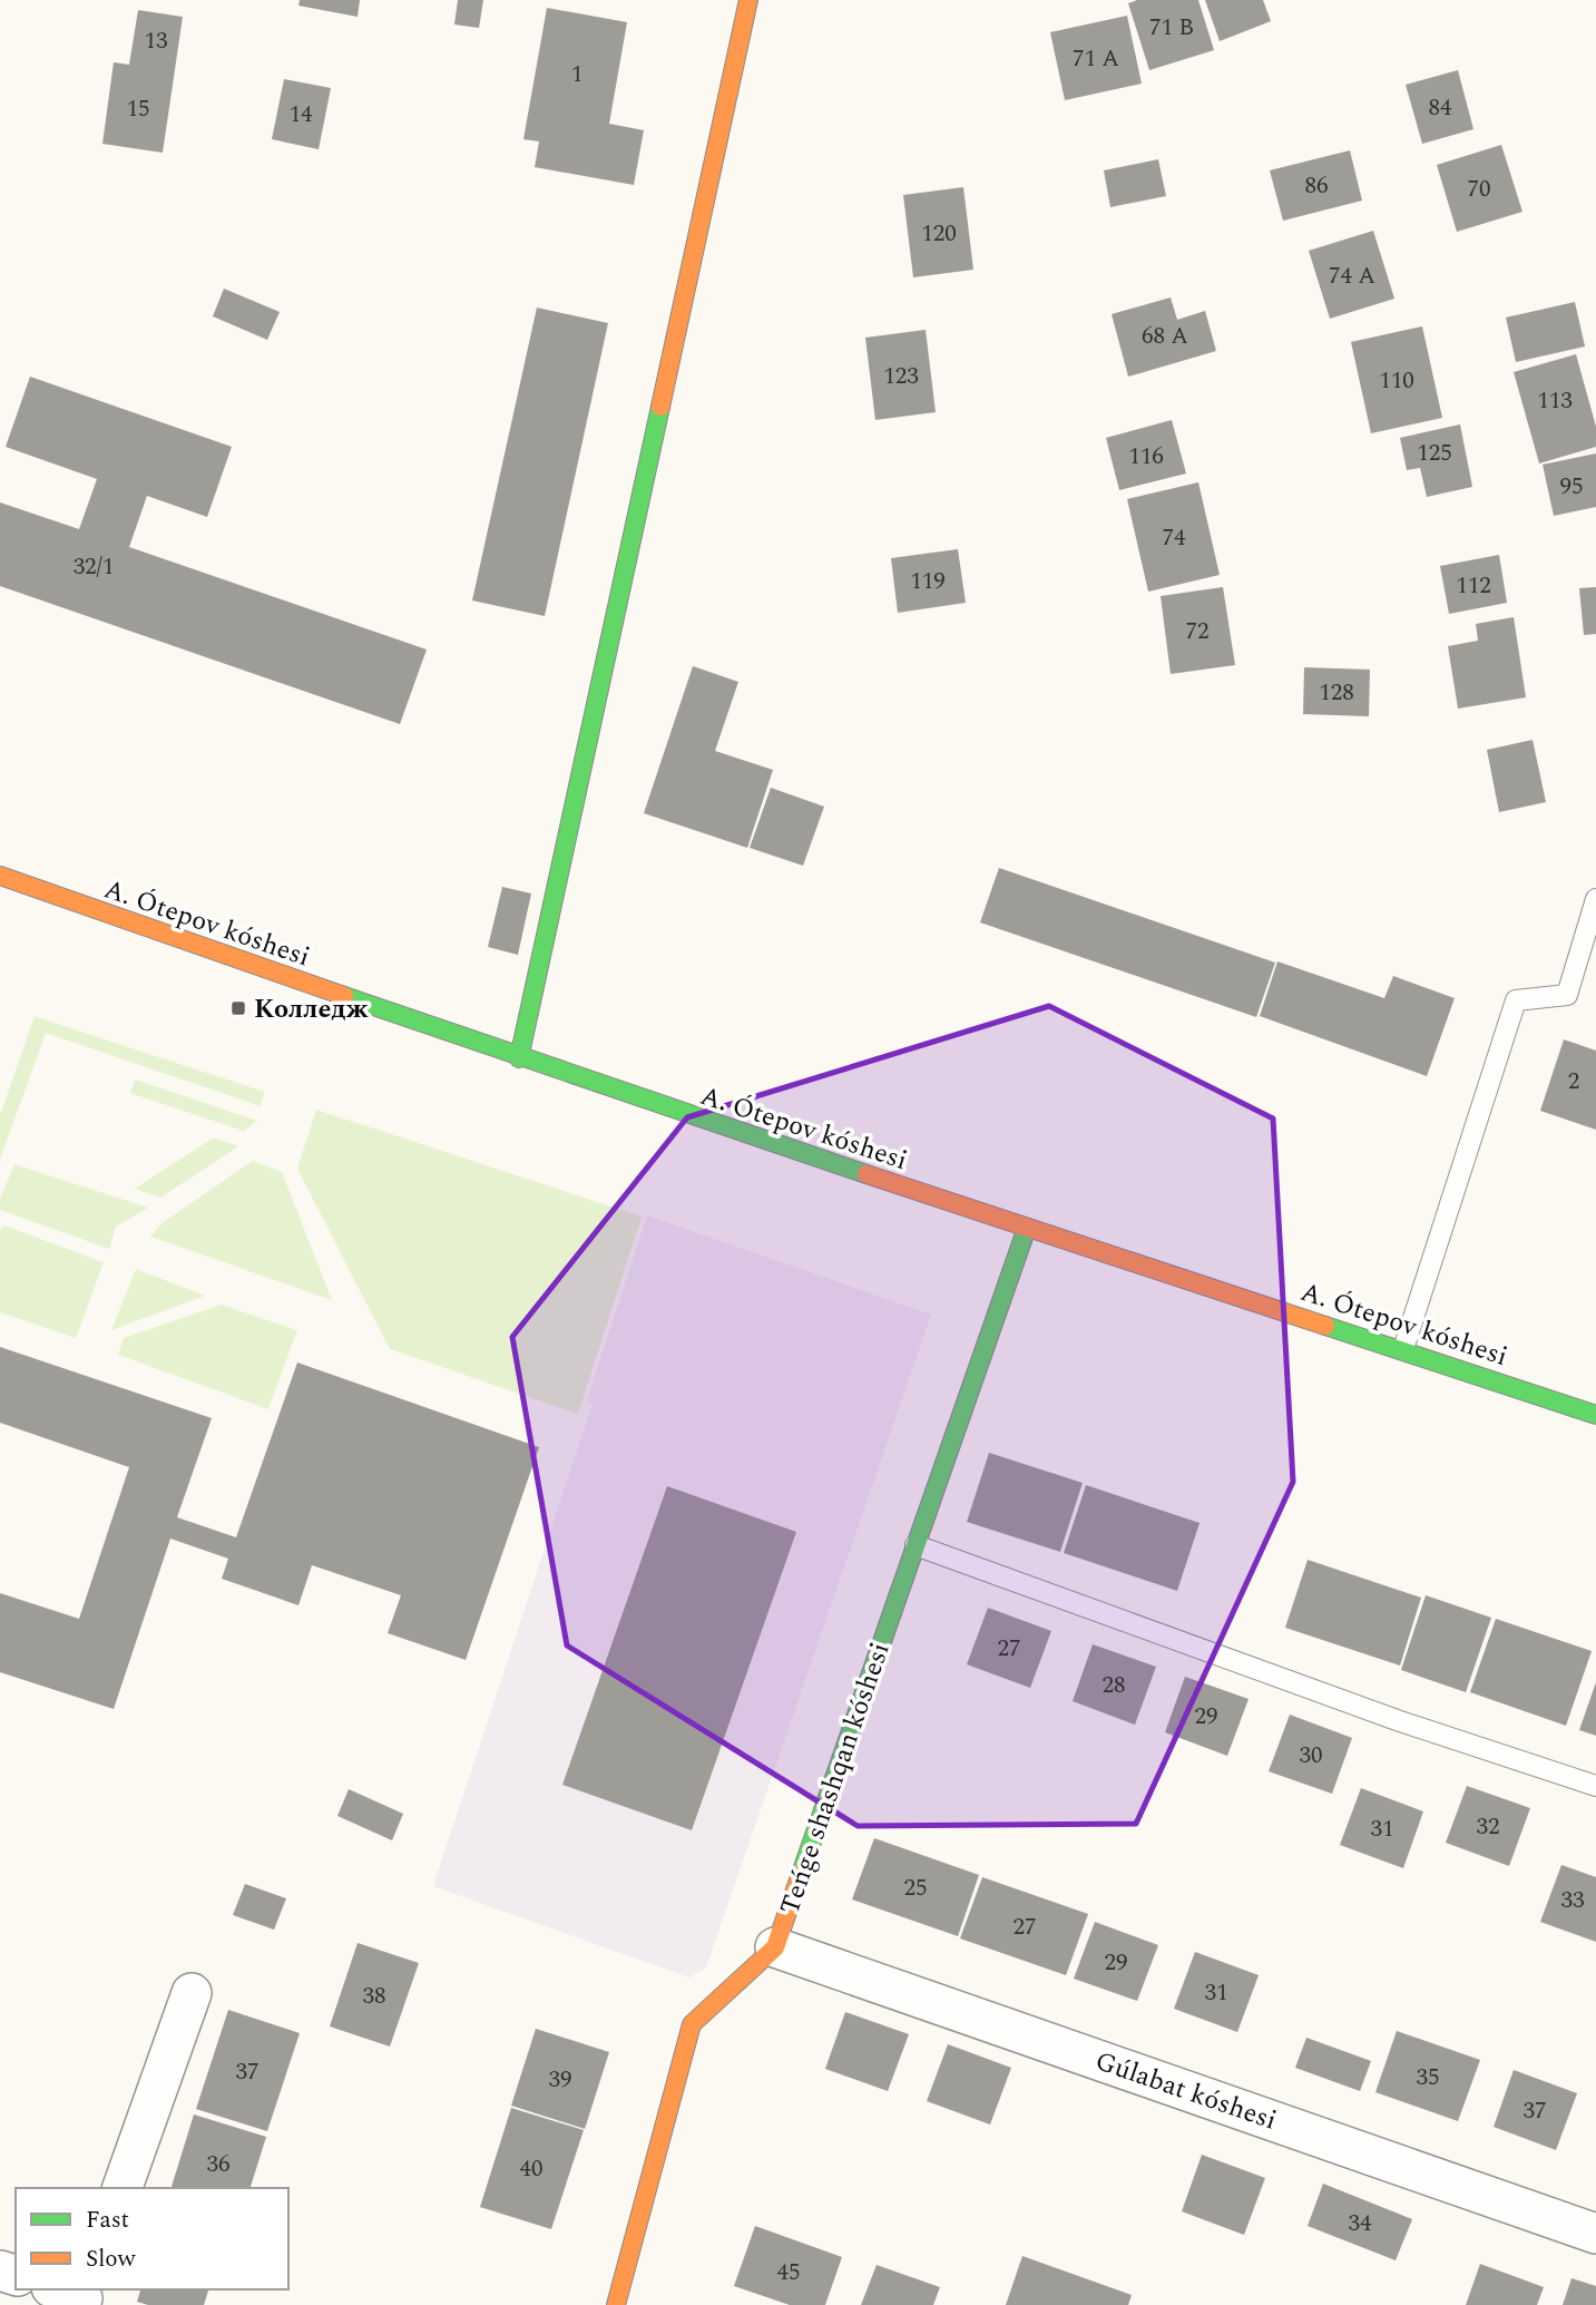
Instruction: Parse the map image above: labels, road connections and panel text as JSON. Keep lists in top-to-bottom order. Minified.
{"streets":{"street":["A. Ótepov kóshesi","Teńge shashqan kóshesi","Gúlabat kóshesi"]},"crossings":[["A. Ótepov kóshesi","Teńge shashqan kóshesi"],["Teńge shashqan kóshesi","Gúlabat kóshesi"]],"places":{"transit":["Колледж"]},"house_numbers":["71 В","13","71 А","1","84","15","14","86","70","120","74 А","68 А","123","110","113","125","116","95","74","32/1","119","112","72","128","2","27","28","29","30","32","31","25","33","27","29","31","38","37","35","39","37","36","40","34","45"],"legend":["Fast","Slow"]}
